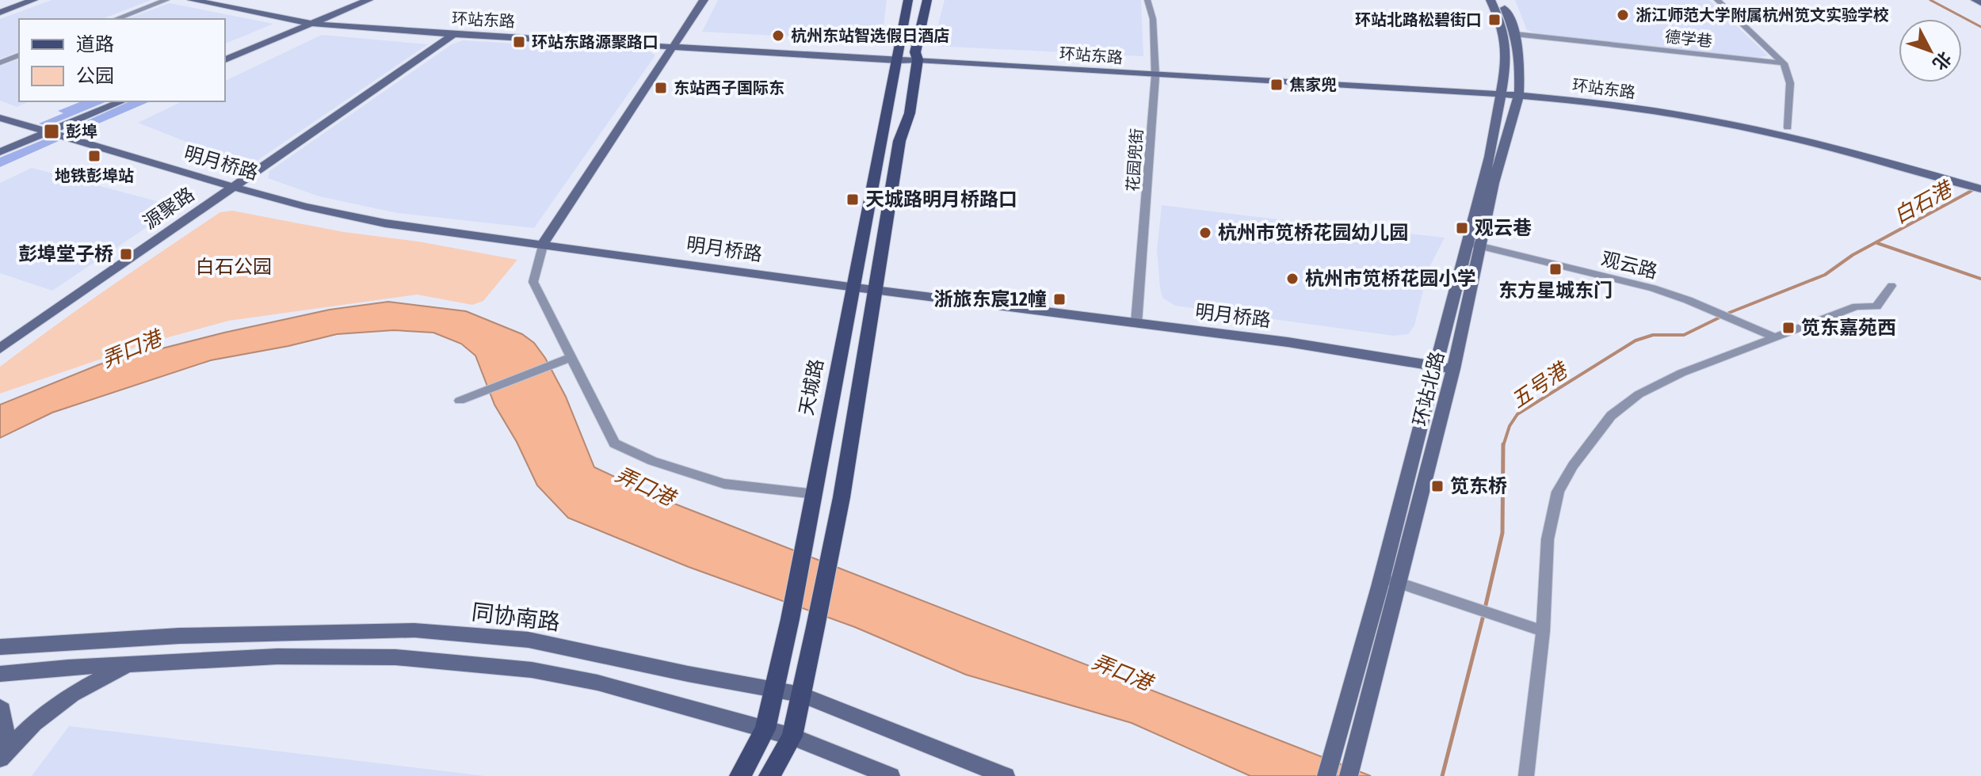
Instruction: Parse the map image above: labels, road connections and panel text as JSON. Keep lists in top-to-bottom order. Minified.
{"streets":{"main road":["环站东路","明月桥路","源聚路","天城路","环站北路","同协南路"],"street":["德学巷","花园兜街","观云路"]},"crossings":[["环站东路","花园兜街"],["环站东路","源聚路"],["环站东路","天城路"],["环站东路","环站北路"],["德学巷","环站北路"],["花园兜街","明月桥路"],["明月桥路","源聚路"],["明月桥路","天城路"],["明月桥路","环站北路"],["观云路","环站北路"],["天城路","同协南路"]],"water":["白石港","弄口港","五号港"],"parks":["白石公园"],"places":{"other":["浙江师范大学附属杭州笕文实验学校","杭州东站智选假日酒店","杭州市笕桥花园幼儿园","杭州市笕桥花园小学"],"transit":["环站北路松碧街口","环站东路源聚路口","焦家兜","东站西子国际东","彭埠","地铁彭埠站","天城路明月桥路口","观云巷","彭埠堂子桥","东方星城东门","浙旅东宸12幢","笕东嘉苑西","笕东桥"]},"legend":["道路","公园"],"north":"bottom right"}
